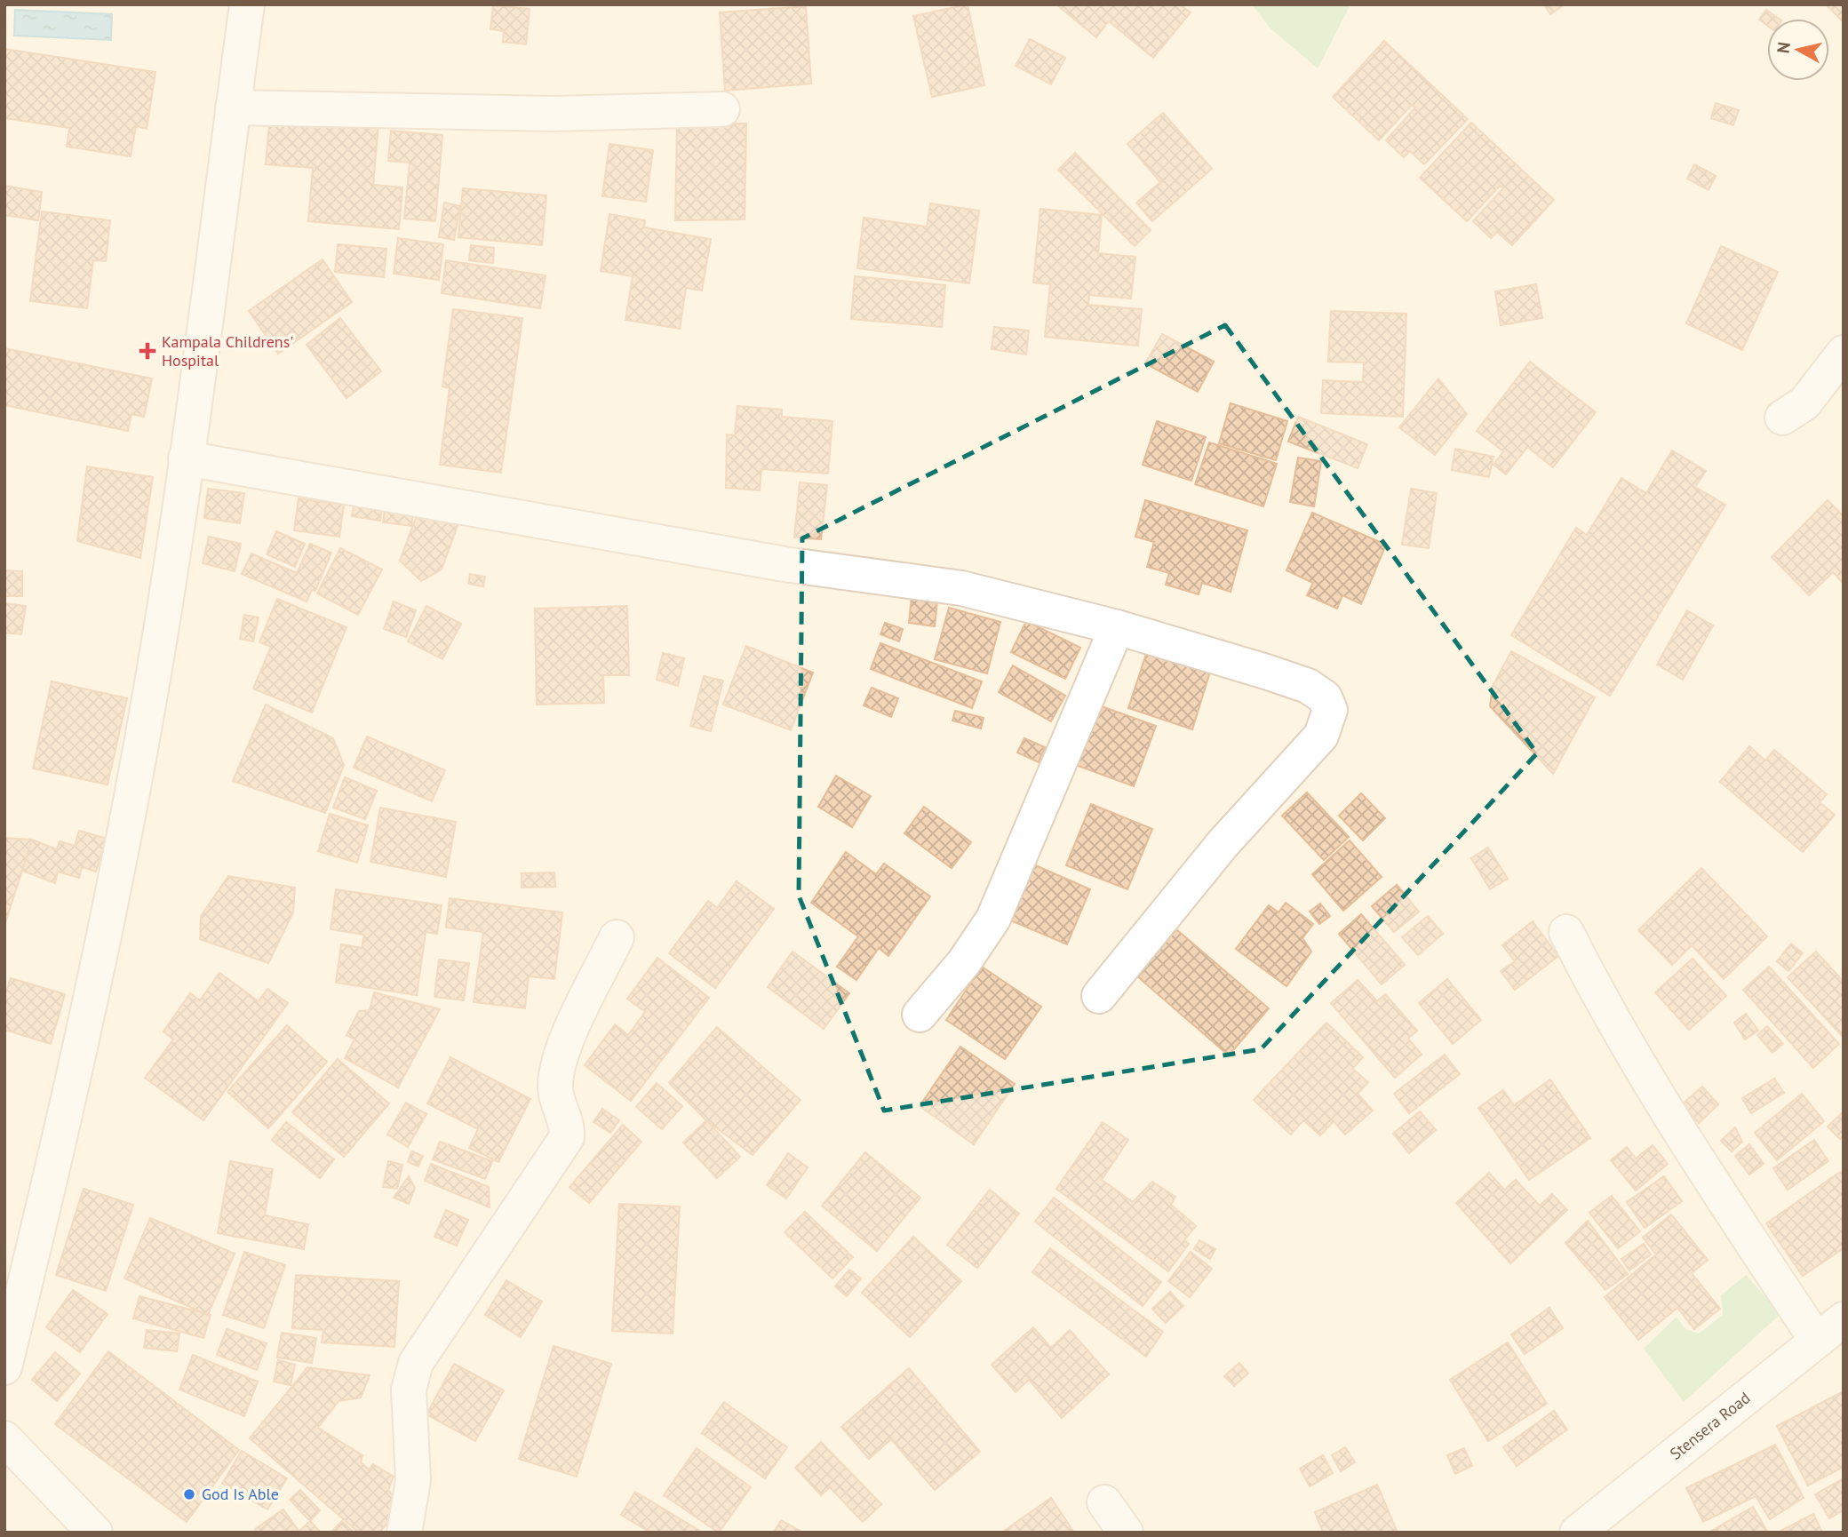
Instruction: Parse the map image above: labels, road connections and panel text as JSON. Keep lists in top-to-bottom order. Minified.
{"streets":{"street":["Stensera Road"]},"places":{"health":["Kampala Childrens' Hospital"],"other":["God Is Able"]},"north":"left"}
